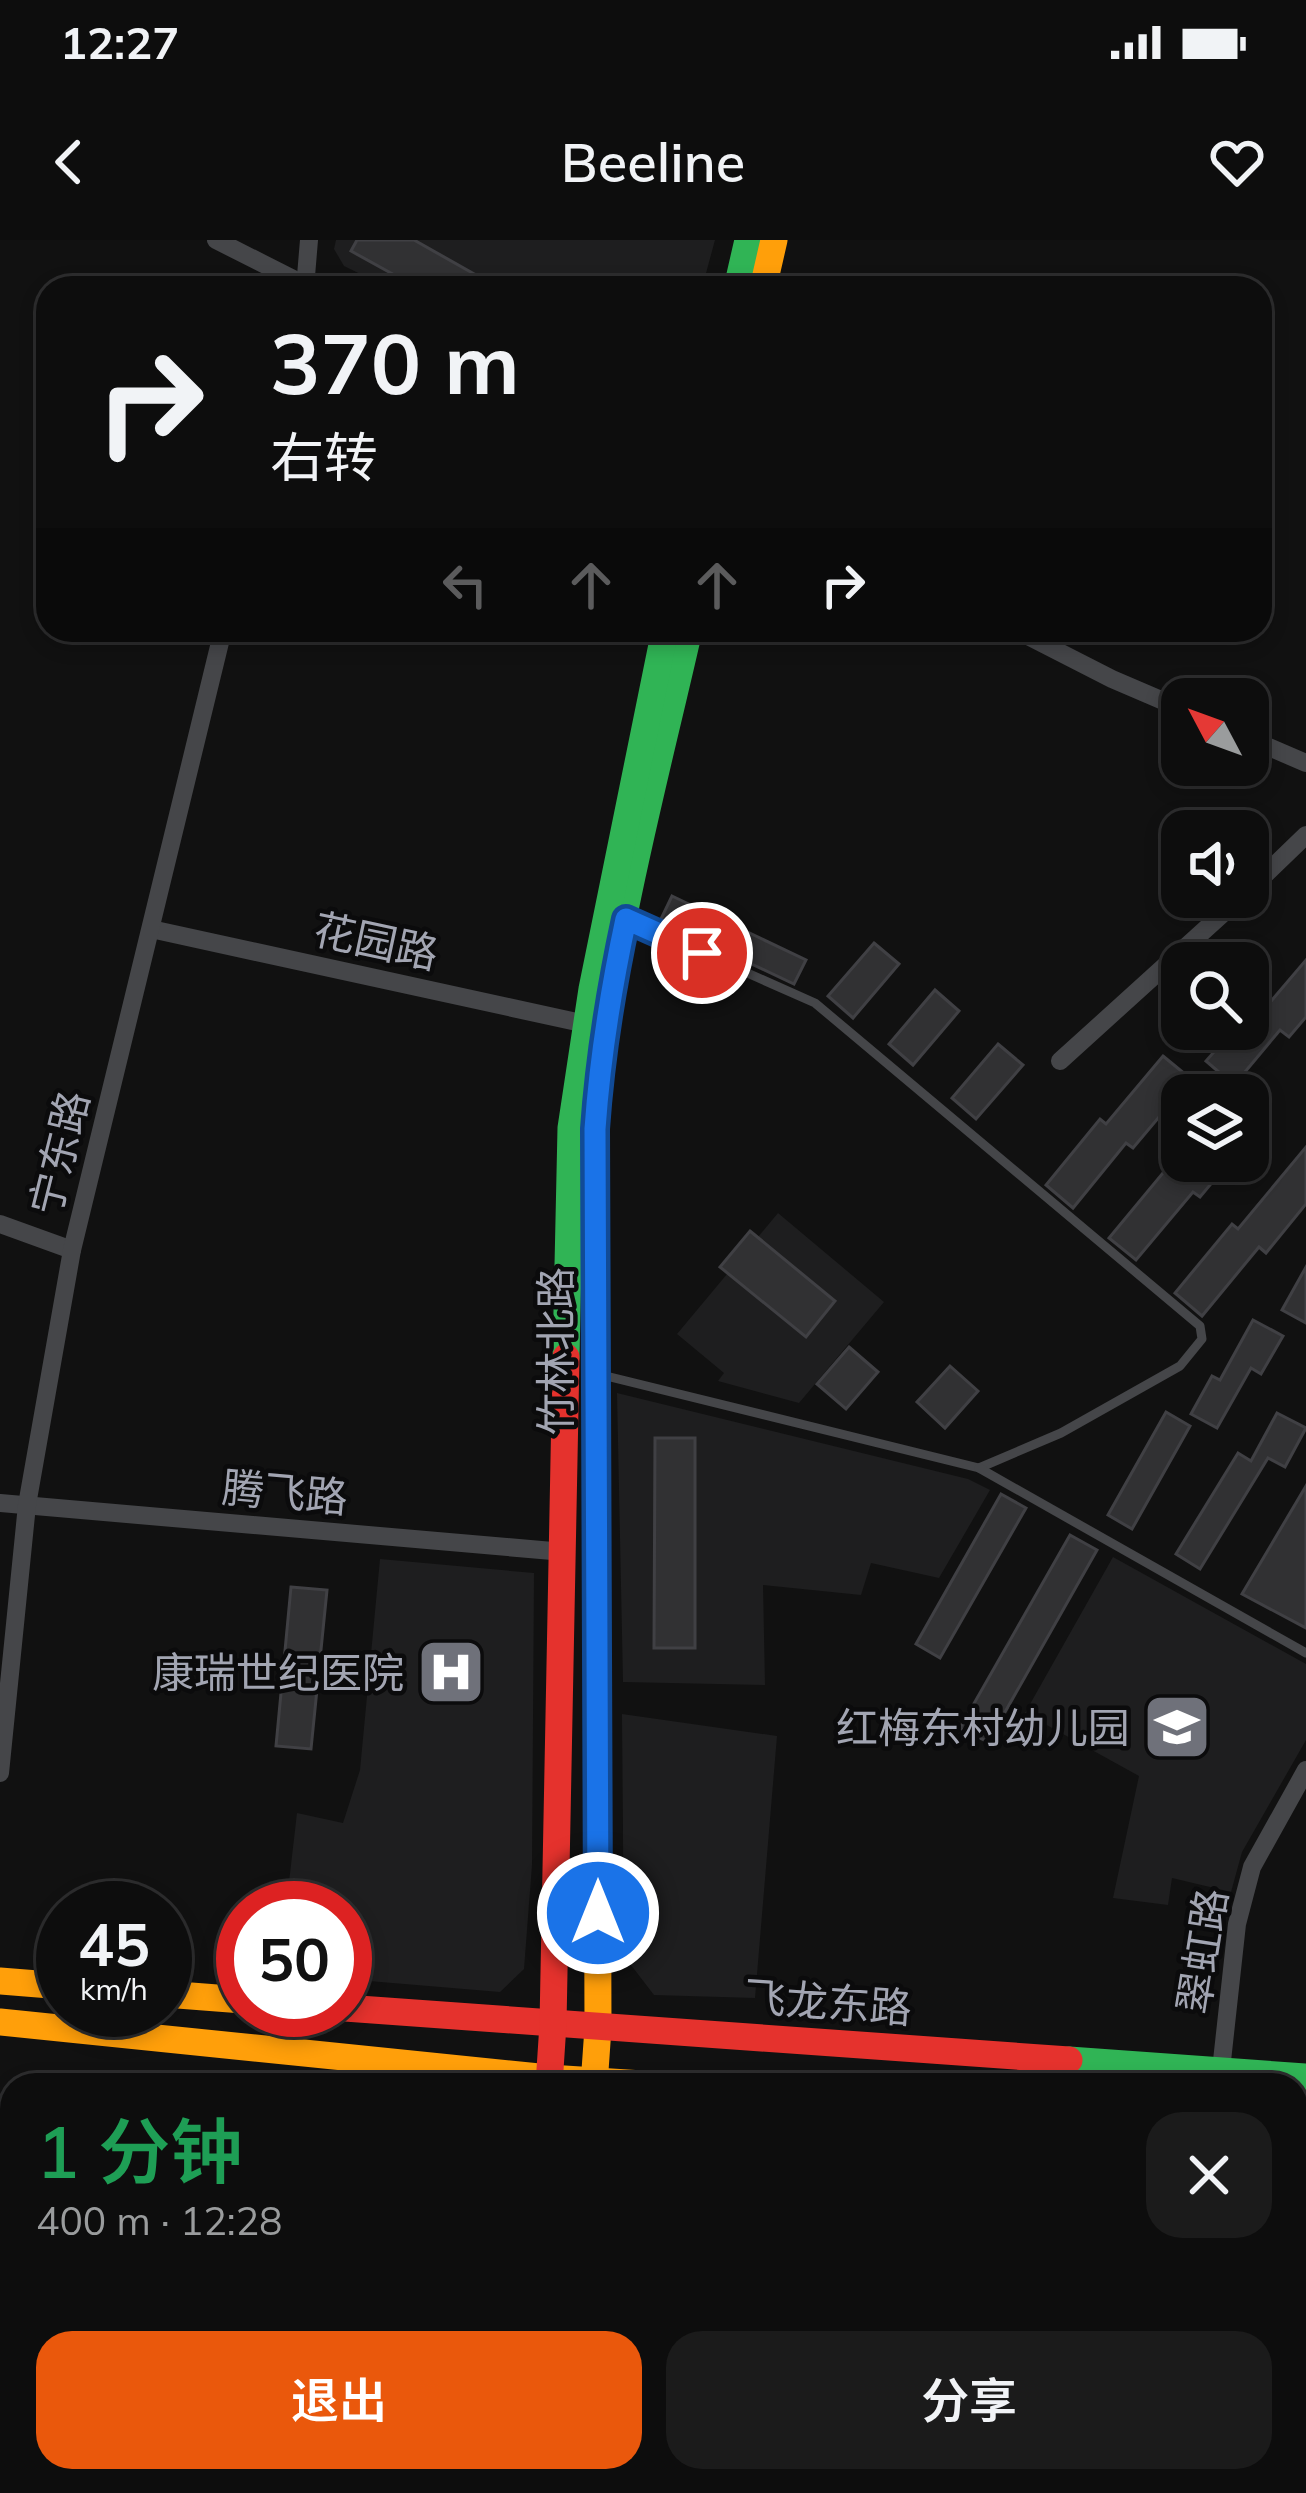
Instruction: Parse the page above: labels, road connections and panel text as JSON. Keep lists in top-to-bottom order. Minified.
{"streets":{"main road":["竹林北路","飞龙东路"],"street":["花园路","宁东路","腾飞路","翠虹路"]},"crossings":[["花园路","宁东路"],["花园路","竹林北路"],["宁东路","腾飞路"],["竹林北路","腾飞路"],["竹林北路","飞龙东路"]],"places":{"hospital":["康瑞世纪医院"],"school or university":["红梅东村幼儿园"]},"north":"top left","page":{"status":"12:27","header":"Beeline","turn":["370 m","右转"],"speed":"45 km/h","limit":"50","heading":["1 分钟","400 m · 12:28"],"buttons":["退出","分享"]}}
